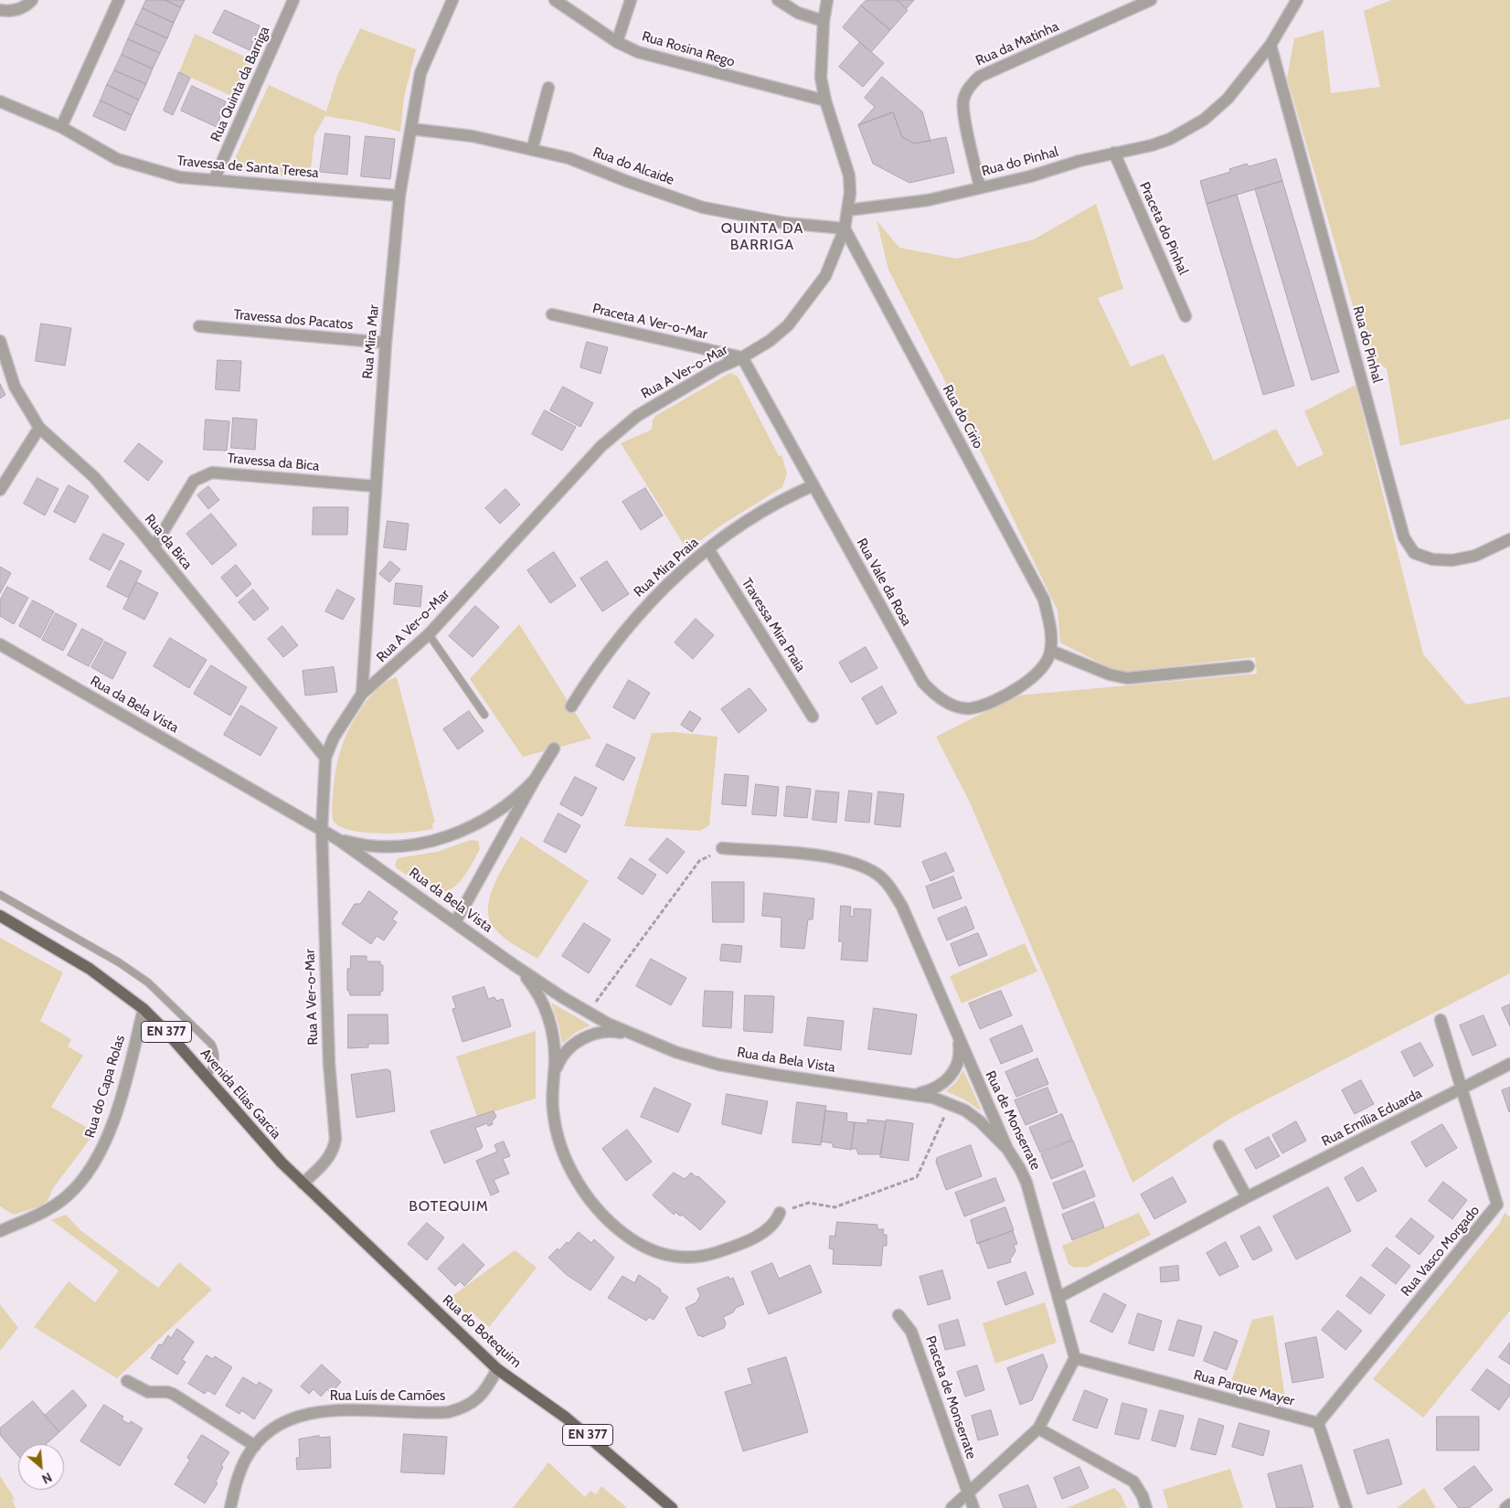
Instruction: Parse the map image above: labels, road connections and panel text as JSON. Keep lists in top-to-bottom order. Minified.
{"streets":{"main road":["EN 377","Avenida Elias Garcia","Rua do Botequim"],"street":["Rua da Matinha","Rua Rosina Rego","Rua Quinta da Barriga","Rua do Pinhal","Rua do Alcaide","Travessa de Santa Teresa","Praceta do Pinhal","Travessa dos Pacatos","Praceta A Ver-o-Mar","Rua Mira Mar","Rua A Ver-o-Mar","Rua do Círio","Travessa da Bica","Rua da Bica","Rua Mira Praia","Rua Vale da Rosa","Travessa Mira Praia","Rua da Bela Vista","Rua do Capa Rolas","Rua Emília Eduarda","Rua de Monserrate","Rua Vasco Morgado","Rua Parque Mayer","Rua Luís de Camões","Praceta de Monserrate"]},"crossings":[["Rua da Matinha","Rua do Pinhal"],["Rua Quinta da Barriga","Travessa de Santa Teresa"],["Rua do Pinhal","Praceta do Pinhal"],["Rua do Alcaide","Rua Mira Mar"],["Rua do Alcaide","Rua A Ver-o-Mar"],["Rua do Alcaide","Rua do Círio"],["Travessa de Santa Teresa","Rua Mira Mar"],["Travessa dos Pacatos","Rua Mira Mar"],["Praceta A Ver-o-Mar","Rua A Ver-o-Mar"],["Praceta A Ver-o-Mar","Rua Vale da Rosa"],["Rua Mira Mar","Rua A Ver-o-Mar"],["Rua Mira Mar","Travessa da Bica"],["Rua A Ver-o-Mar","Rua do Círio"],["Rua A Ver-o-Mar","Rua da Bica"],["Rua A Ver-o-Mar","Rua Vale da Rosa"],["Rua A Ver-o-Mar","Rua da Bela Vista"],["Rua A Ver-o-Mar","Avenida Elias Garcia"],["Rua A Ver-o-Mar","Rua do Botequim"],["Rua do Círio","Rua Vale da Rosa"],["Travessa da Bica","Rua da Bica"],["Rua Mira Praia","Rua Vale da Rosa"],["Rua Mira Praia","Travessa Mira Praia"],["Rua da Bela Vista","Rua de Monserrate"],["Rua do Capa Rolas","Avenida Elias Garcia"],["Avenida Elias Garcia","Rua do Botequim"],["Rua Emília Eduarda","Rua de Monserrate"],["Rua Emília Eduarda","Rua Vasco Morgado"],["Rua de Monserrate","Rua Parque Mayer"],["Rua Vasco Morgado","Rua Parque Mayer"],["Rua do Botequim","Rua Luís de Camões"]],"districts":["QUINTA DA BARRIGA","BOTEQUIM"],"north":"bottom right"}
